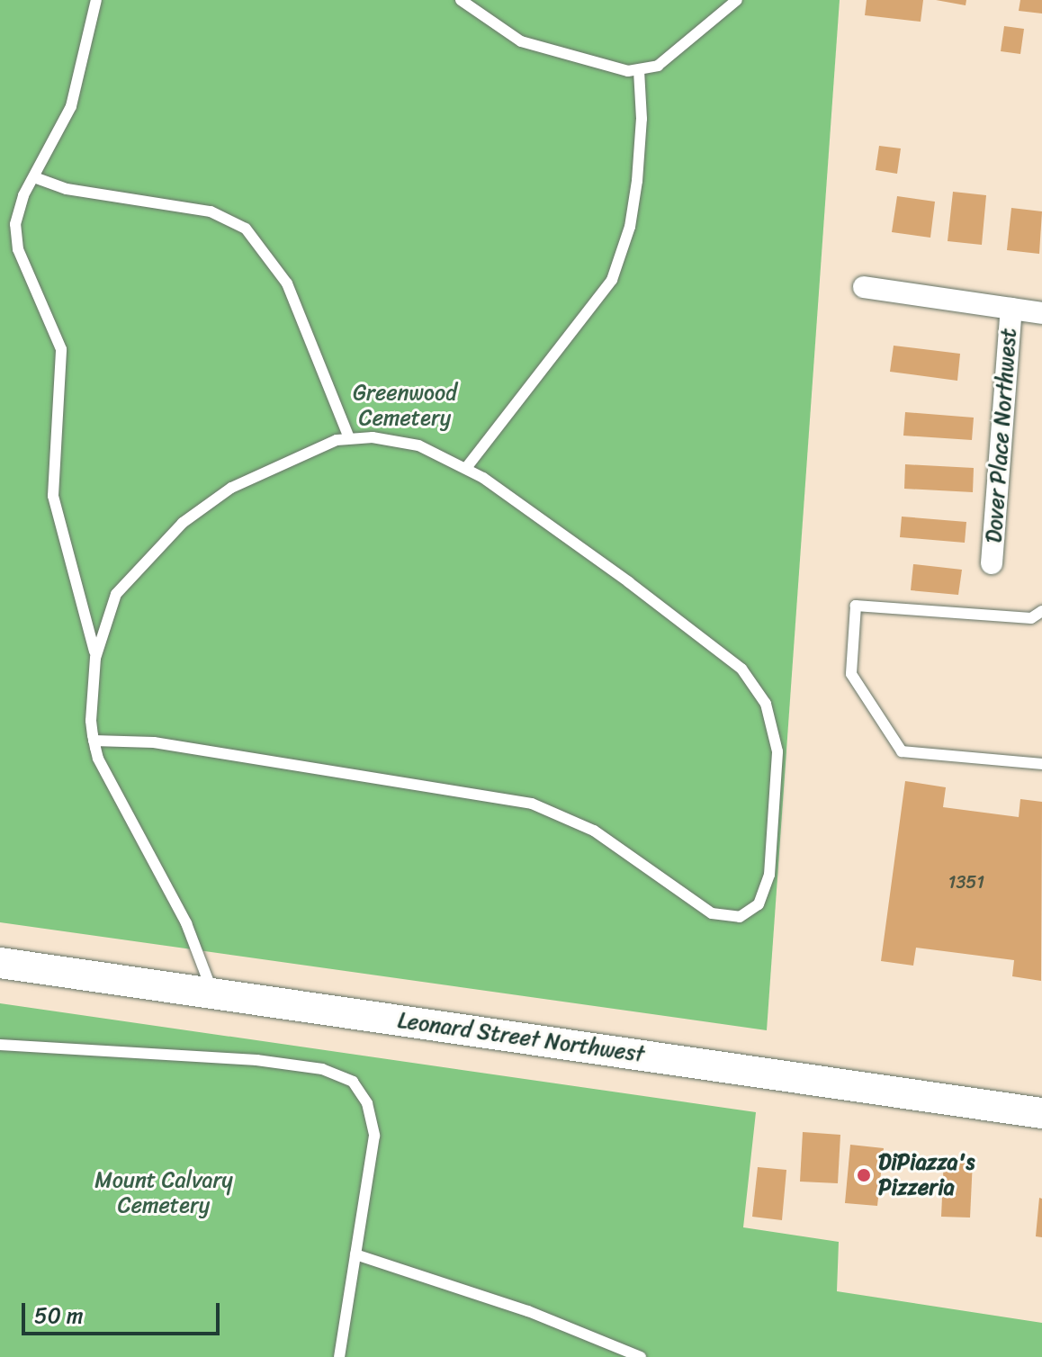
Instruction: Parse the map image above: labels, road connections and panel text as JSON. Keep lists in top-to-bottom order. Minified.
{"streets":{"main road":["Leonard Street Northwest"],"street":["Dover Place Northwest"]},"parks":["Greenwood Cemetery","Mount Calvary Cemetery"],"places":["DiPiazza's Pizzeria"],"house_numbers":["1351"],"scale_bar":"50 m"}
